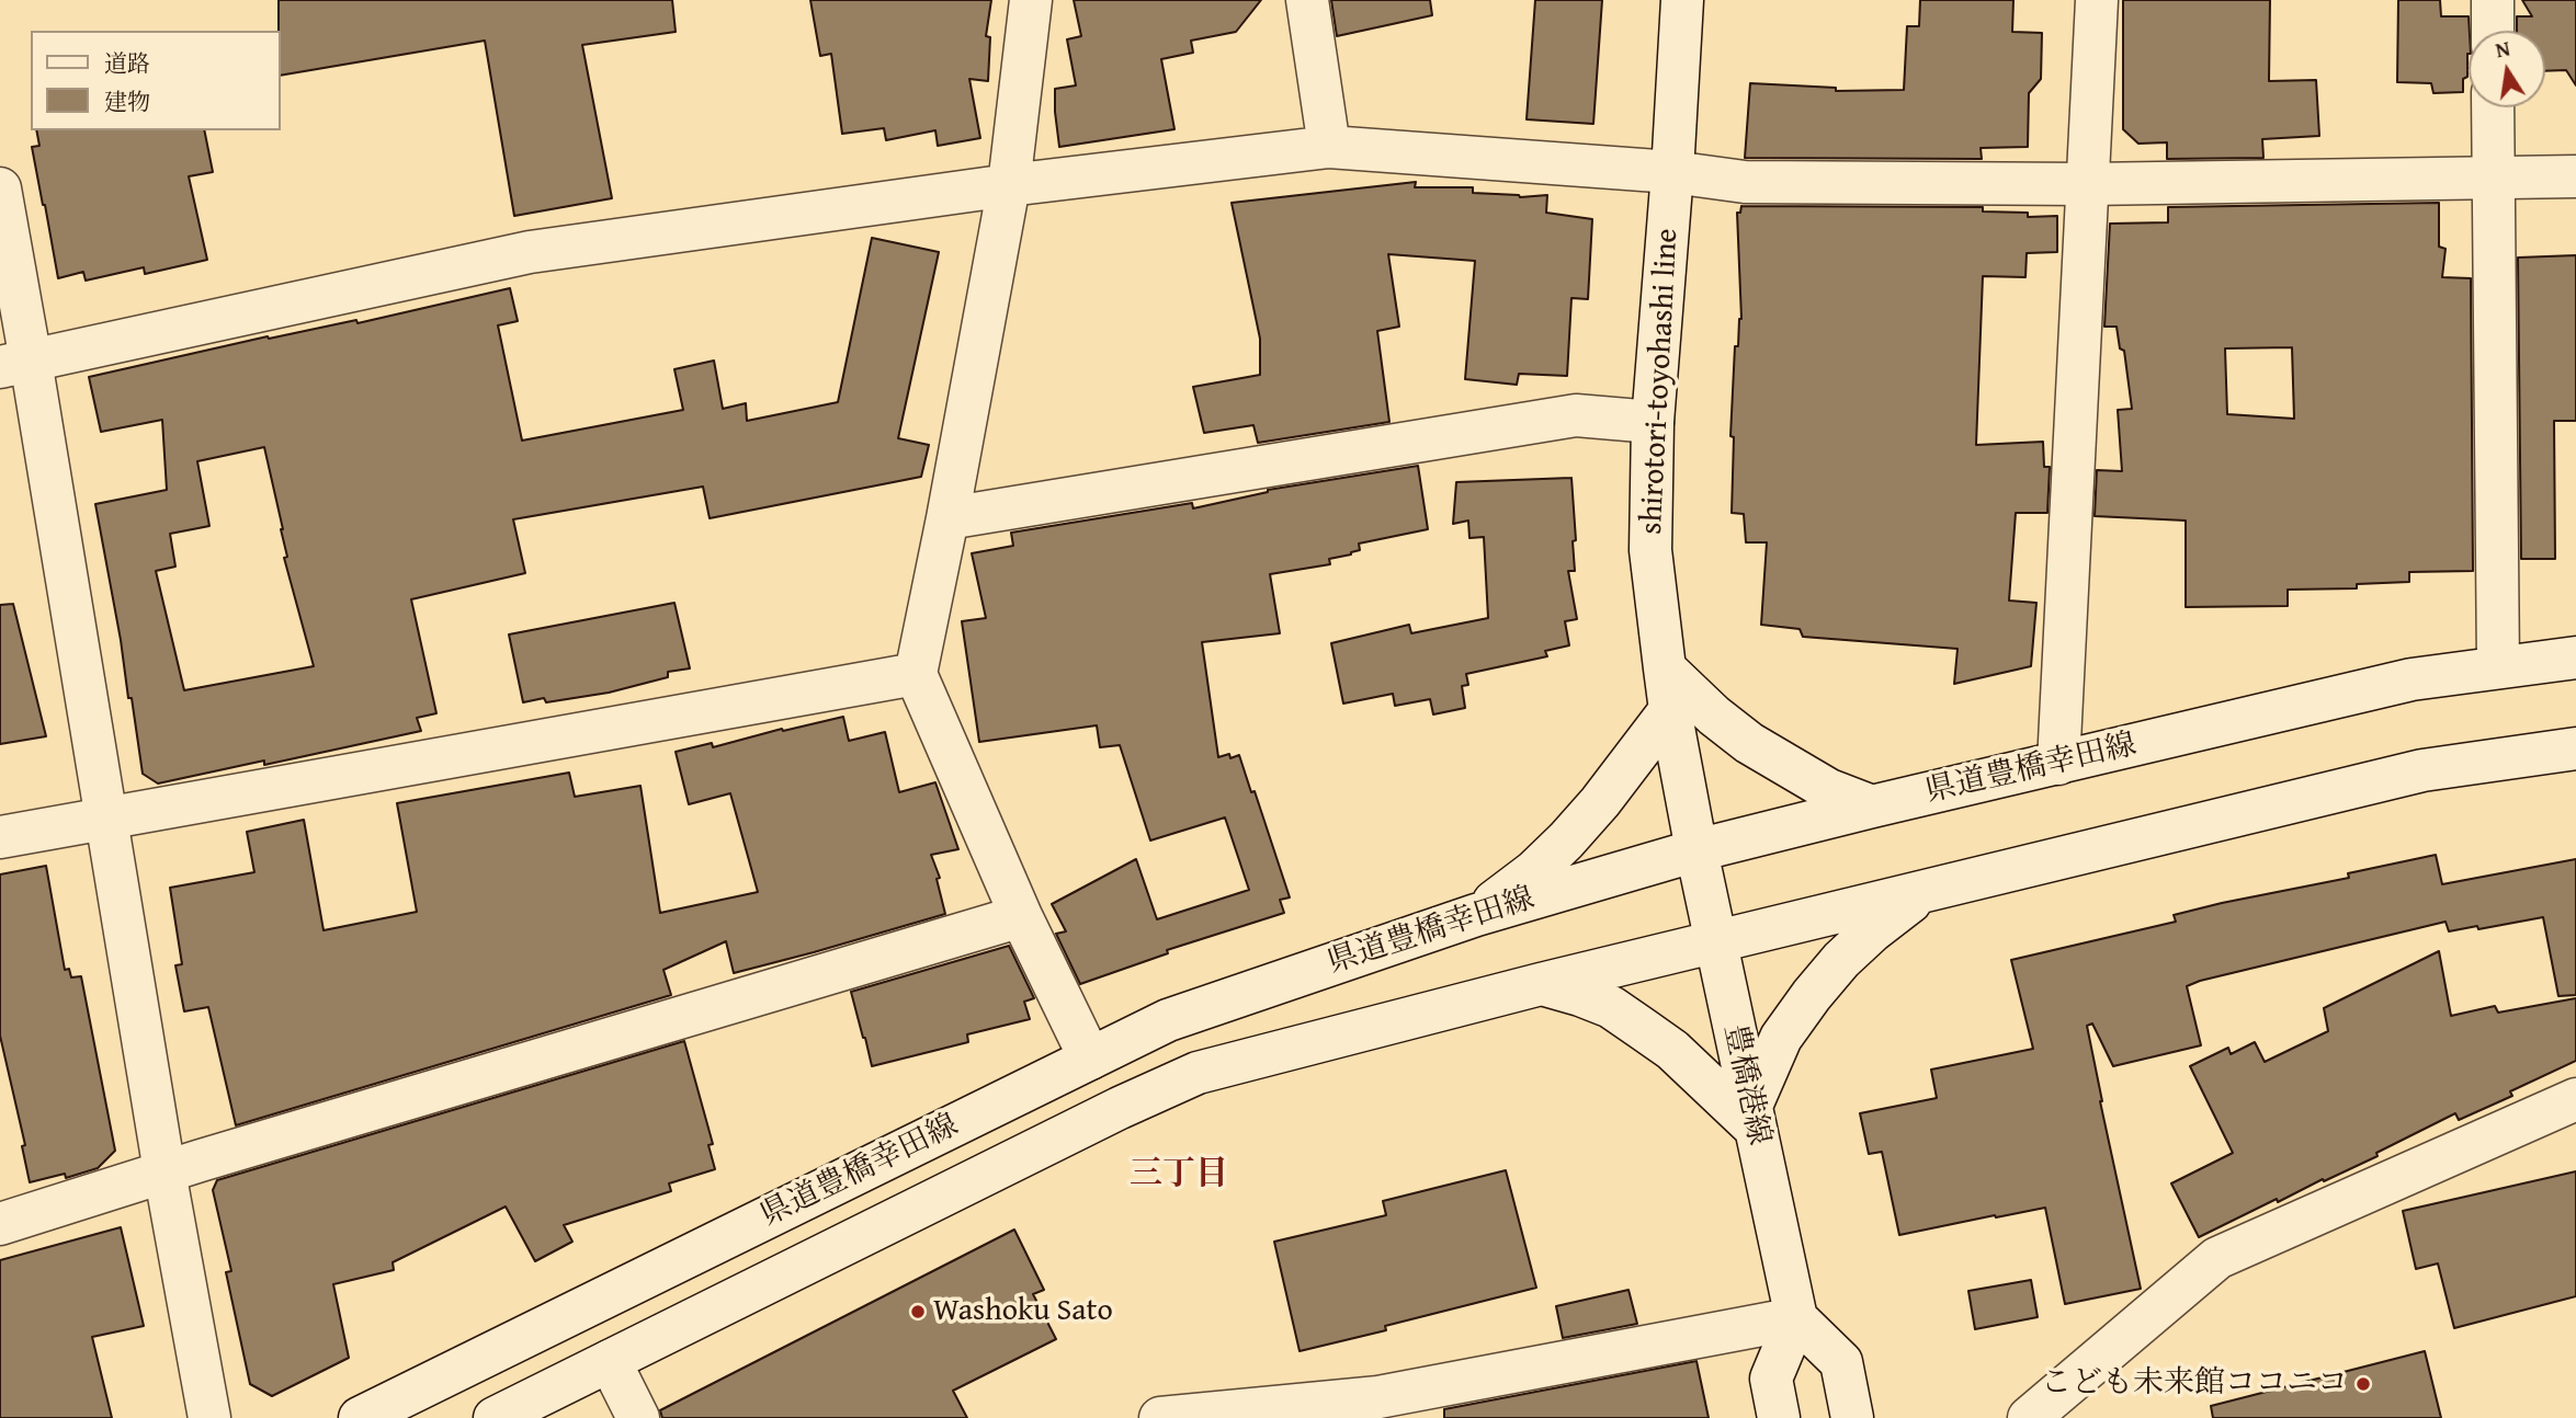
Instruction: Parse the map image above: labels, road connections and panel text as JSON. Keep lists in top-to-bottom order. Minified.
{"streets":{"street":["shirotori-toyohashi line","県道豊橋幸田線","豊橋港線"]},"crossings":[["shirotori-toyohashi line","県道豊橋幸田線"],["shirotori-toyohashi line","豊橋港線"],["県道豊橋幸田線","豊橋港線"]],"districts":["三丁目"],"places":["Washoku Sato","こども未来館ココニコ"],"legend":["道路","建物"],"north":"top"}
